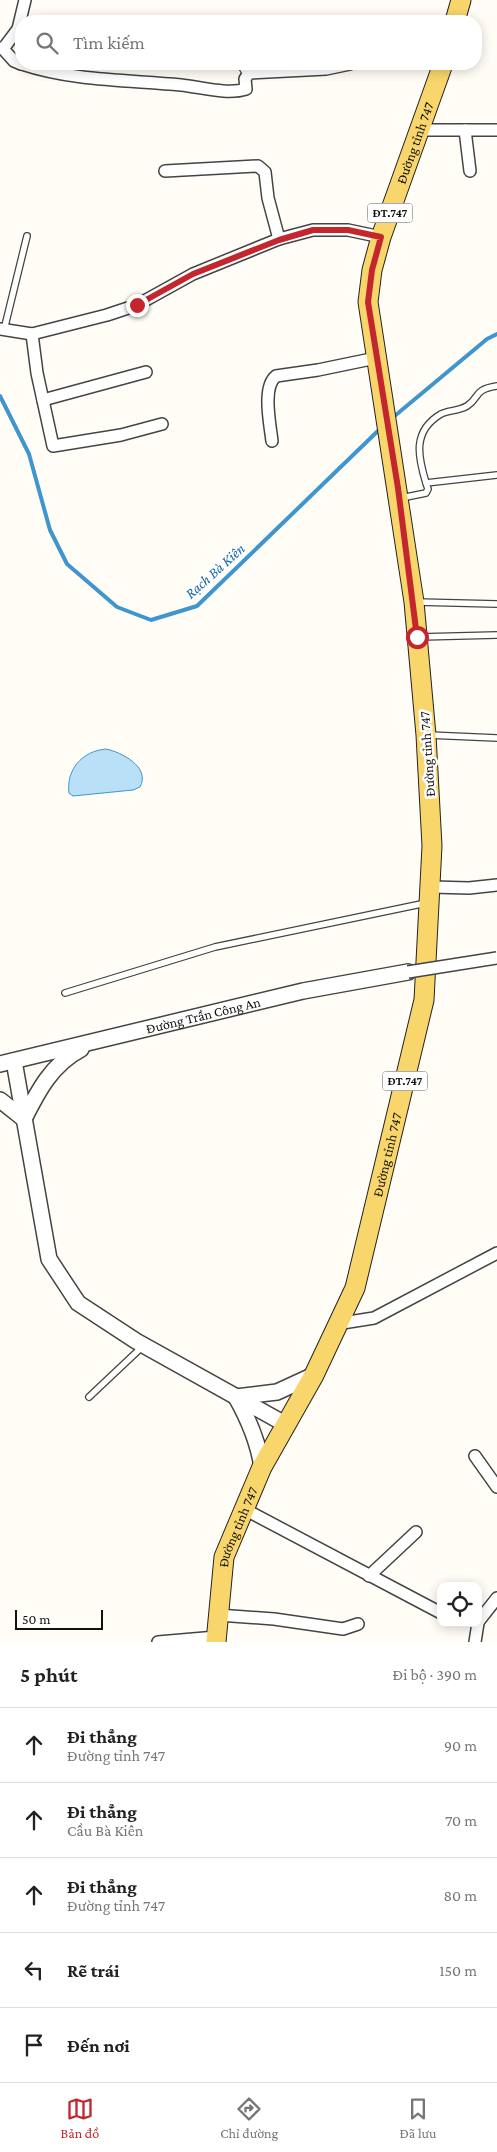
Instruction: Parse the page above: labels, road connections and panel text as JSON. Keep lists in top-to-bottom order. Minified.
{"streets":{"main road":["Đường tỉnh 747","ĐT.747"],"street":["Đường Trần Công An"]},"crossings":[["Đường tỉnh 747","ĐT.747"]],"water":["Rạch Bà Kiên"],"scale_bar":"50 m","page":{"search":"Tìm kiếm","scale":"50 m","heading":["5 phút","Đi bộ · 390 m"],"list":[["Đi thẳng","Đường tỉnh 747","90 m"],["Đi thẳng","Cầu Bà Kiên","70 m"],["Đi thẳng","Đường tỉnh 747","80 m"],["Rẽ trái","150 m"],"Đến nơi"],"nav":["Bản đồ","Chỉ đường","Đã lưu"]}}
